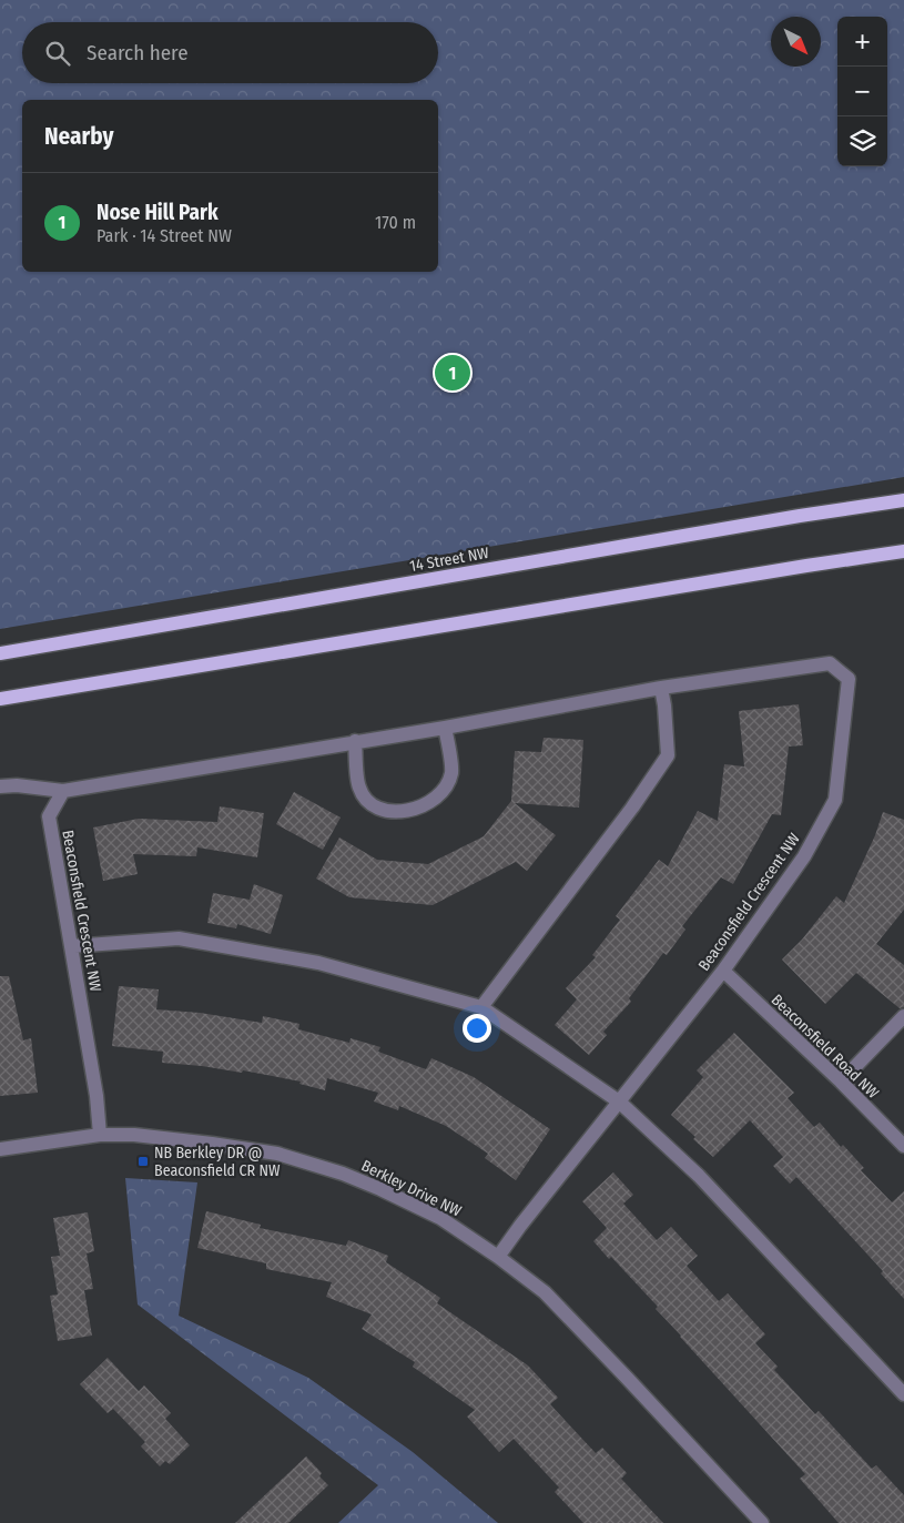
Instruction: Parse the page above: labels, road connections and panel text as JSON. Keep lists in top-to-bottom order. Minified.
{"streets":{"main road":["14 Street NW"],"street":["Beaconsfield Crescent NW","Beaconsfield Road NW","Berkley Drive NW"]},"crossings":[["Beaconsfield Crescent NW","Beaconsfield Road NW"],["Beaconsfield Crescent NW","Berkley Drive NW"]],"places":{"transit":["NB Berkley DR @ Beaconsfield CR NW"]},"north":"bottom right","page":{"map_buttons":["+","−"],"search":"Search here","heading":"Nearby","list":[{"mark":"1","name":"Nose Hill Park","note":"Park · 14 Street NW","value":"170 m"}],"pins":"1"}}
